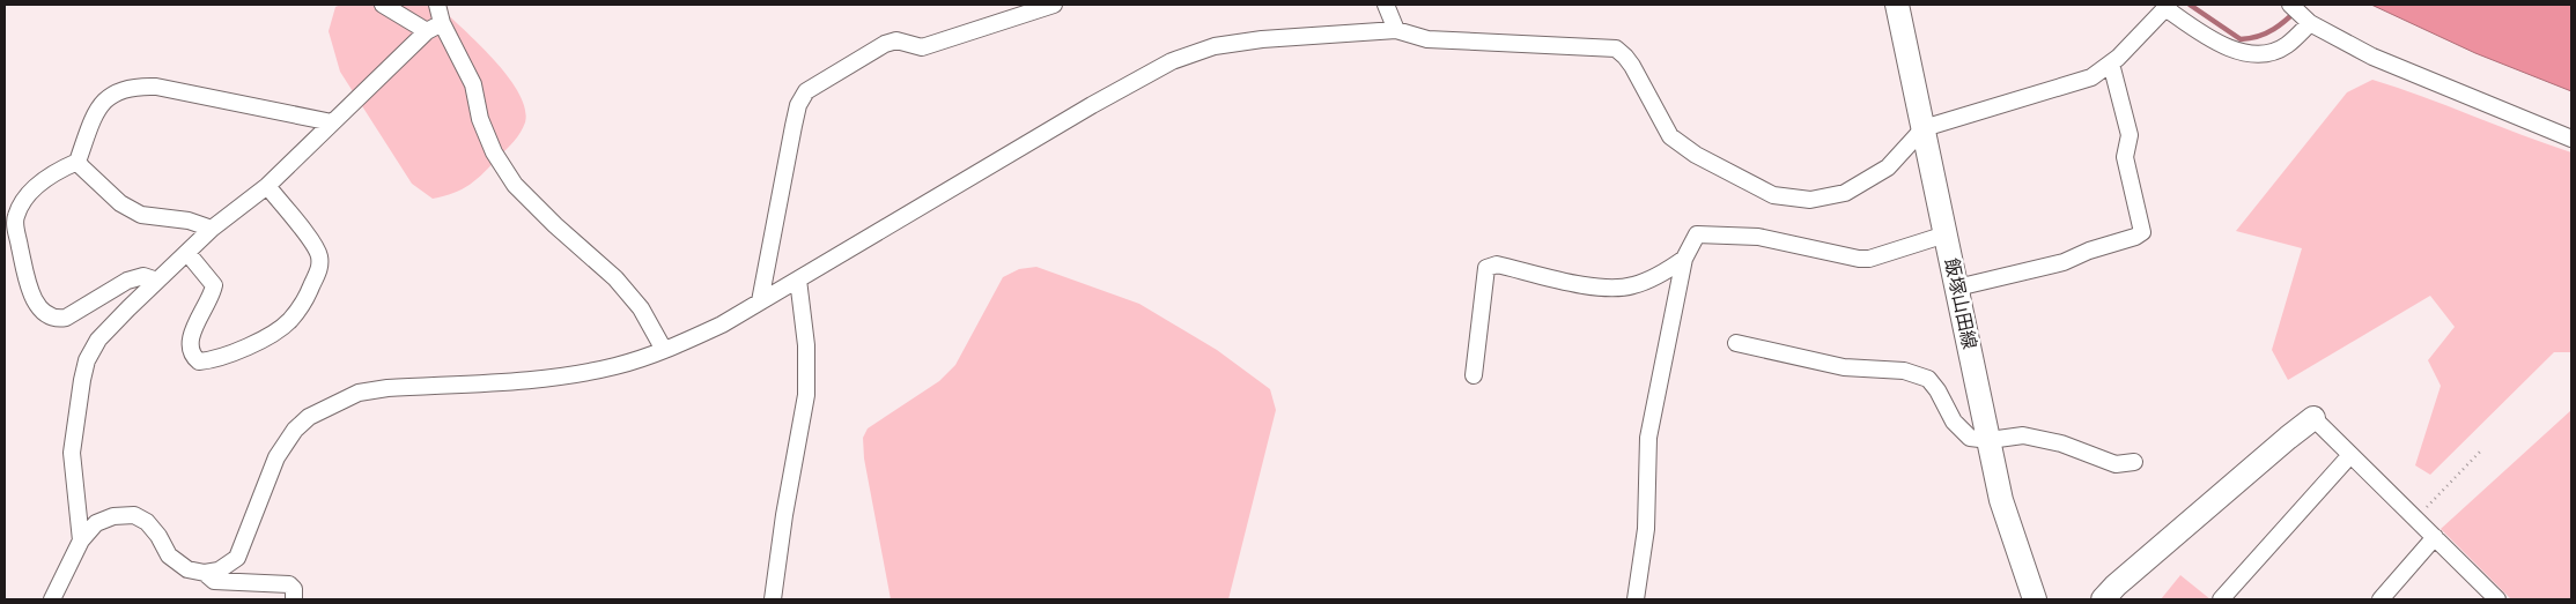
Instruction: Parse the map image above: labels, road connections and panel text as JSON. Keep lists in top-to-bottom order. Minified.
{"streets":{"main road":["飯塚山田線"]}}
